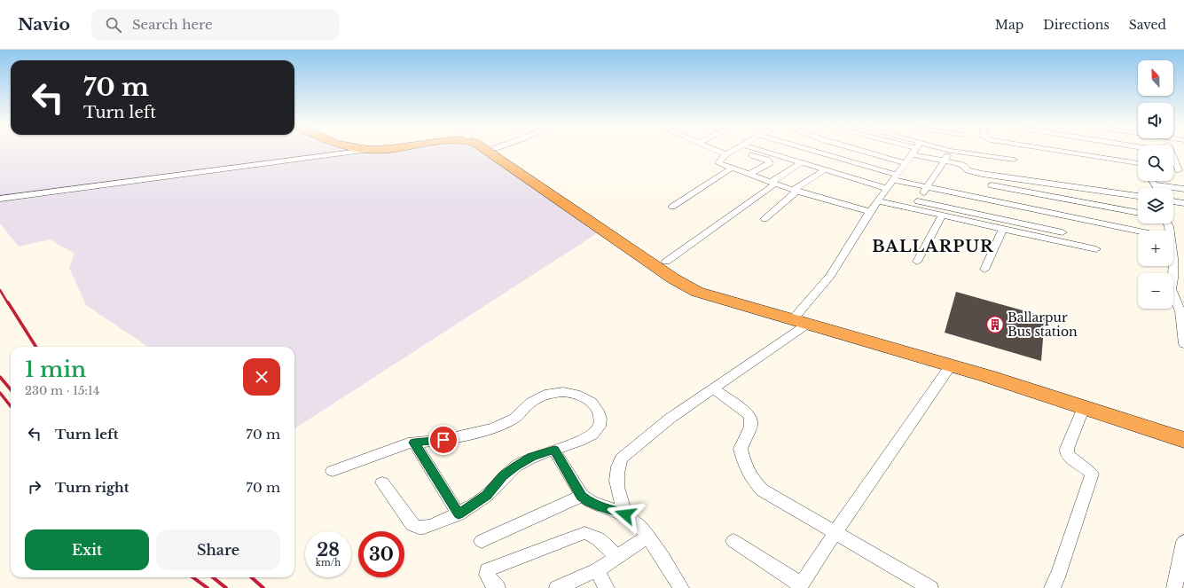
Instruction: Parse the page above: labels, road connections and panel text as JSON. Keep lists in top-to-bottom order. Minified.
{"districts":["BALLARPUR"],"places":{"building":["Ballarpur Bus station"]},"north":"top","page":{"header":"Navio","search":"Search here","nav":["Map","Directions","Saved"],"map_buttons":["+","−"],"turn":["70 m","Turn left"],"heading":["1 min","230 m · 15:14"],"list":[{"name":"Turn left","value":"70 m"},{"name":"Turn right","value":"70 m"}],"buttons":["Exit","Share"],"speed":"28 km/h","limit":"30"}}
